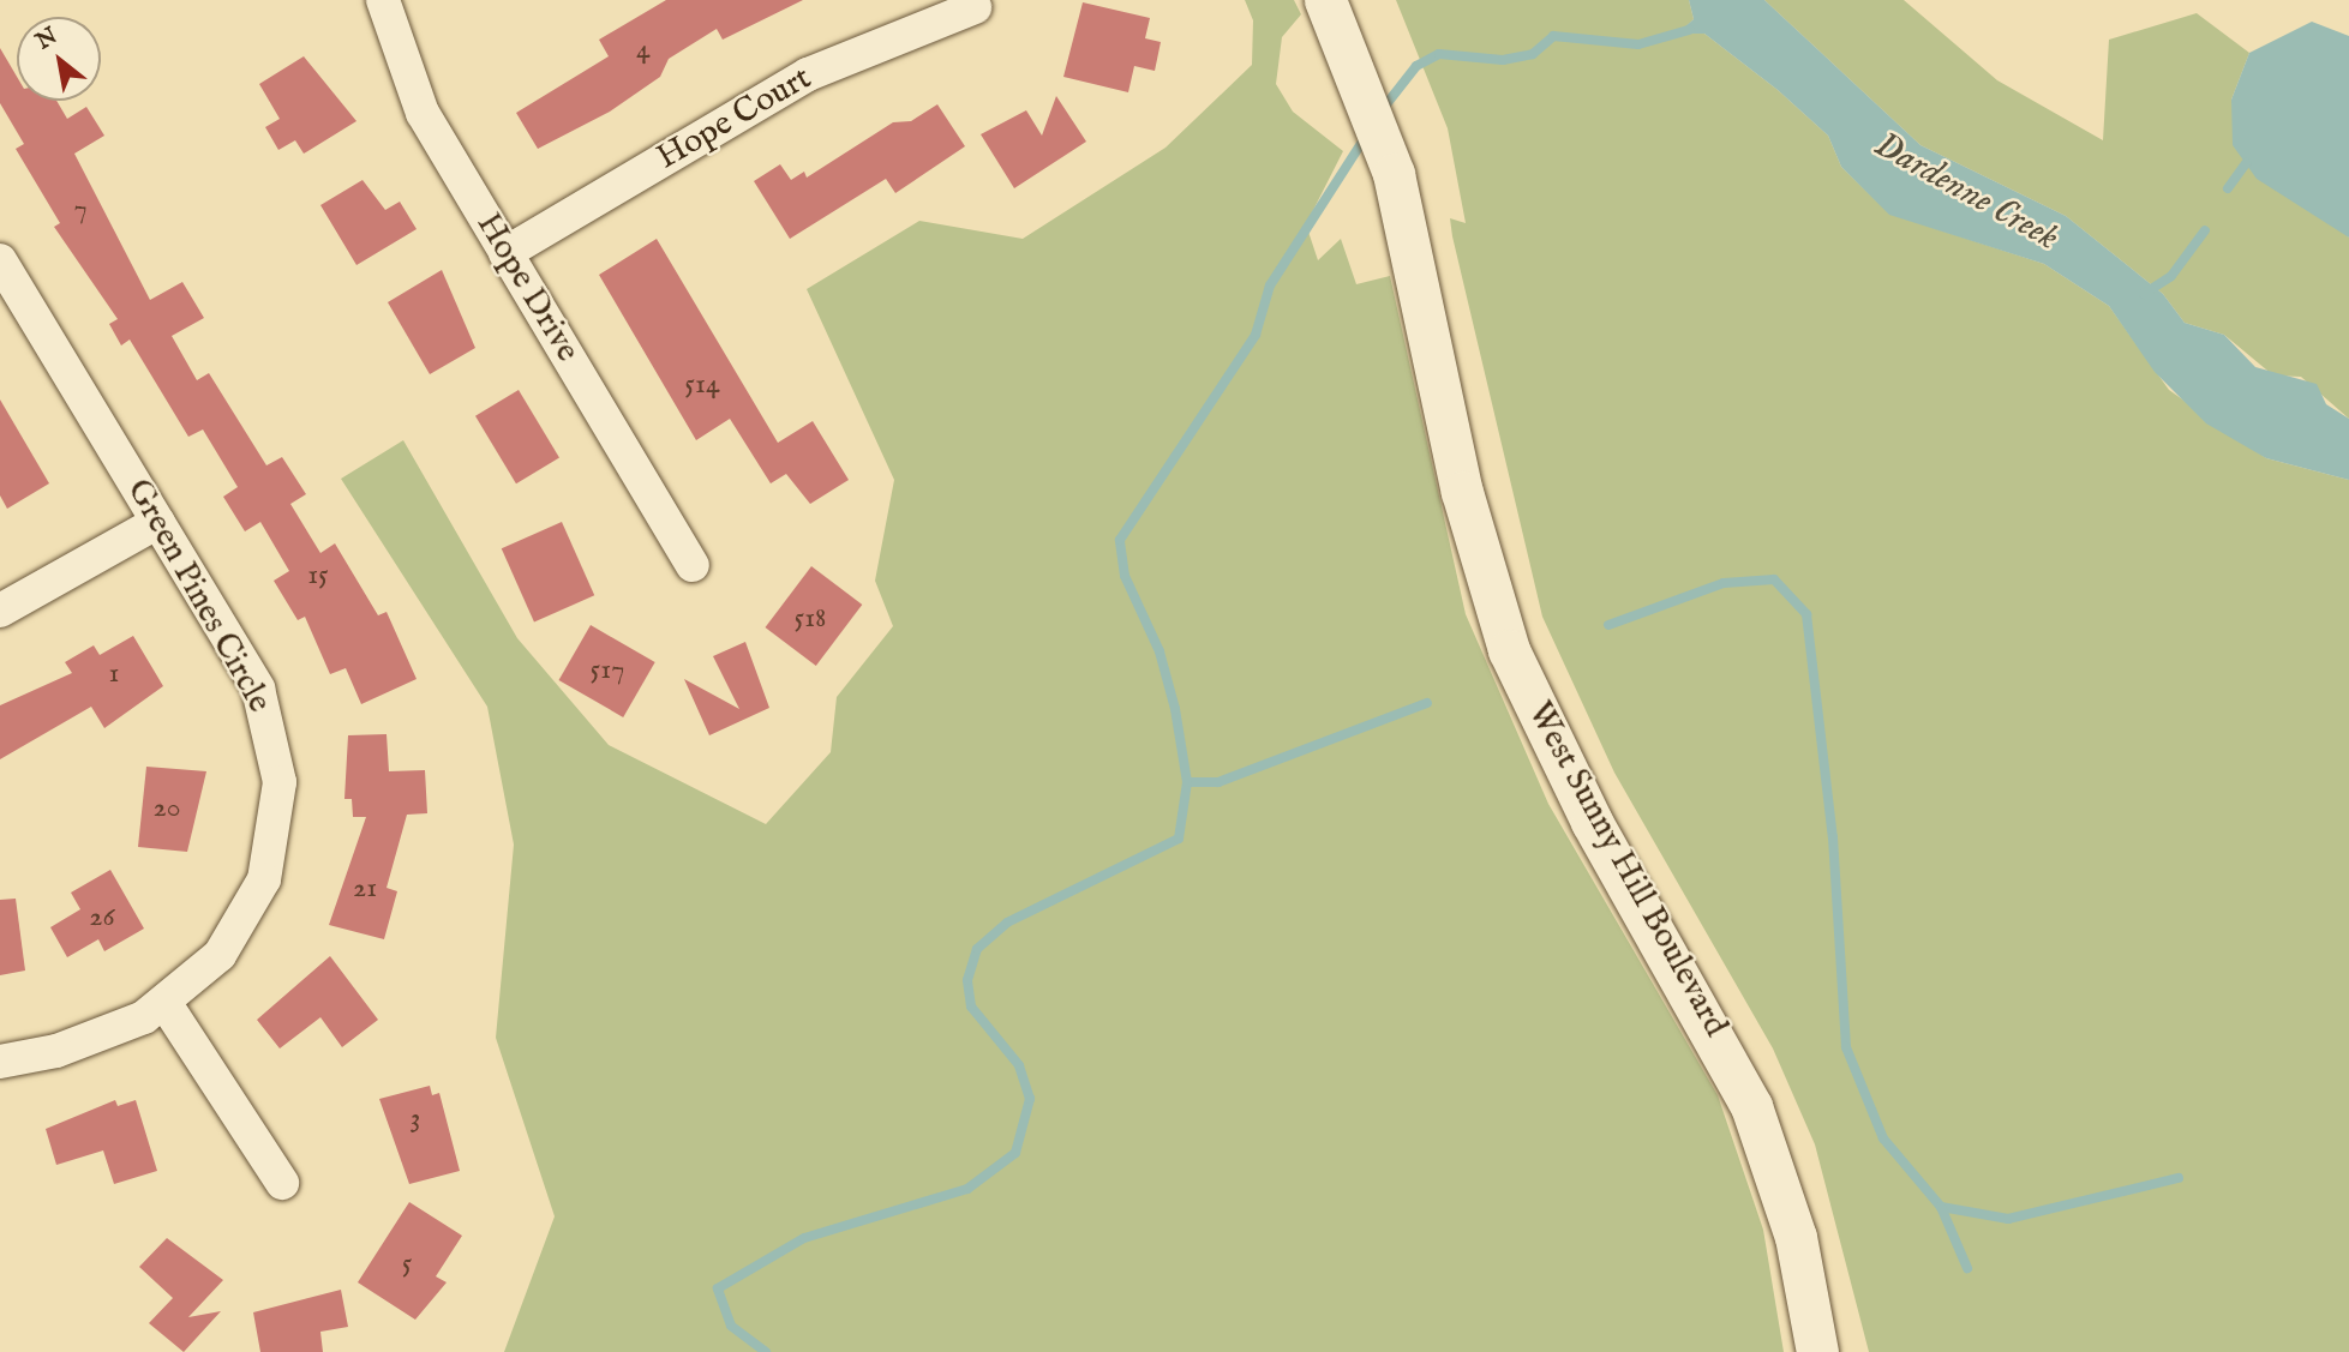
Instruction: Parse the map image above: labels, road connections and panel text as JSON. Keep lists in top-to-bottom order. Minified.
{"streets":{"street":["Hope Court","Hope Drive","Green Pines Circle","West Sunny Hill Boulevard"]},"crossings":[["Hope Court","Hope Drive"]],"water":["Dardenne Creek"],"house_numbers":["4","7","514","15","518","517","1","20","21","26","3","5"],"north":"top left"}
